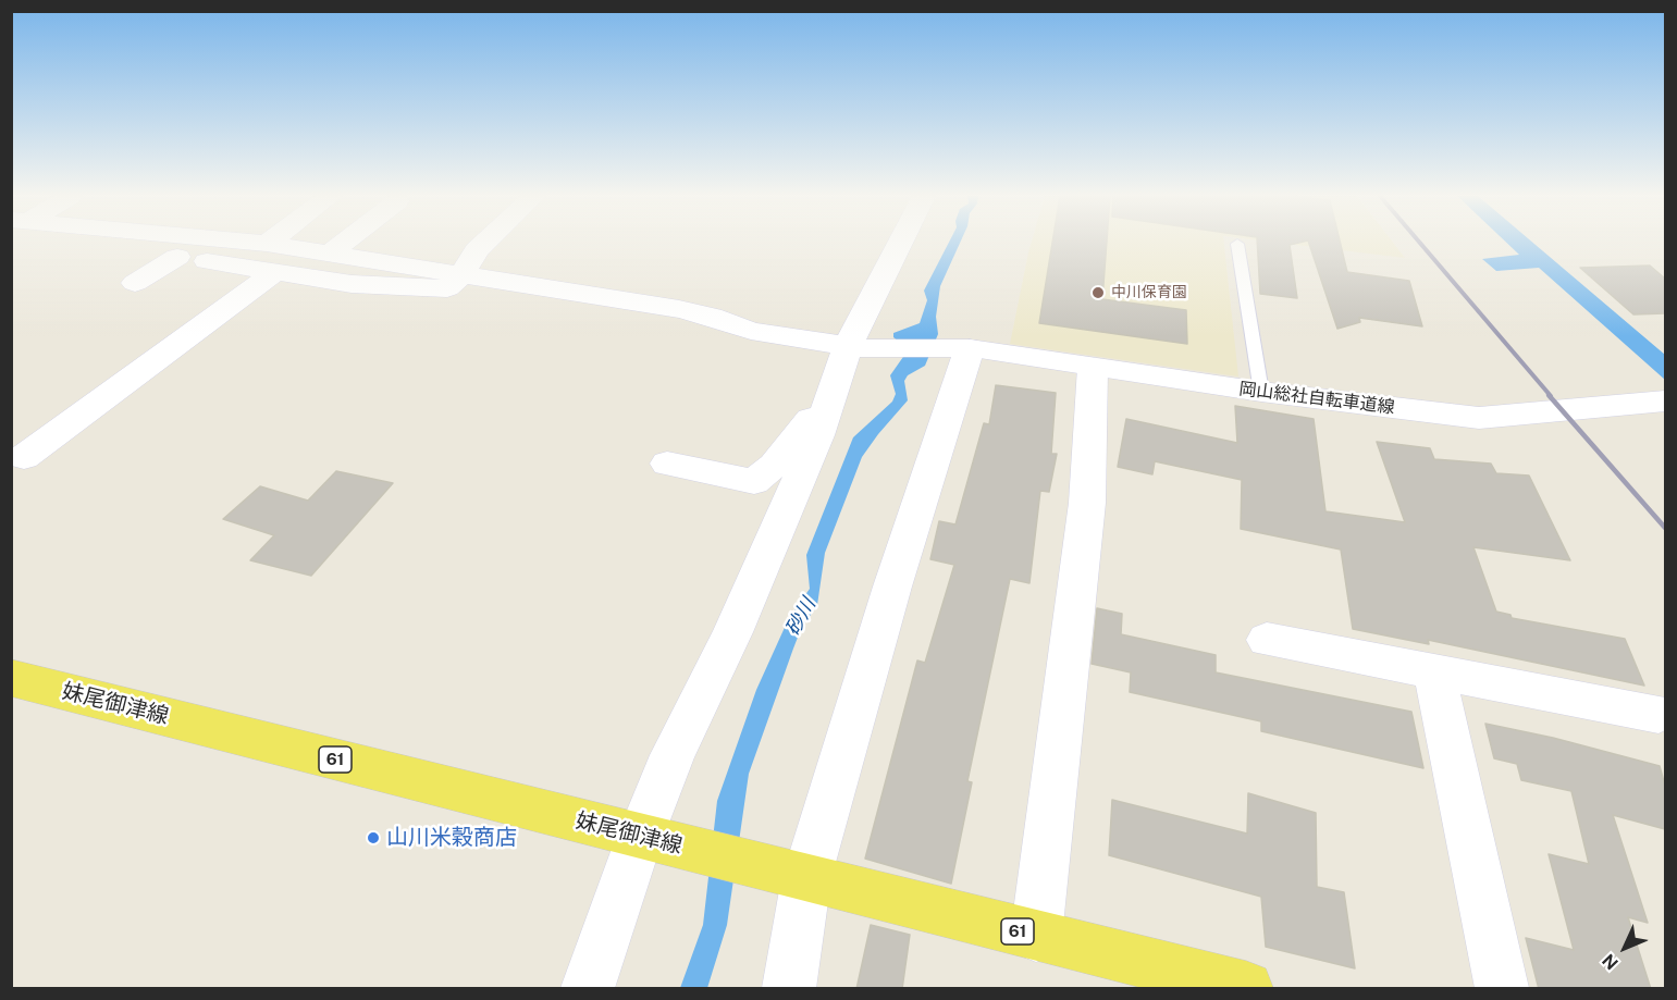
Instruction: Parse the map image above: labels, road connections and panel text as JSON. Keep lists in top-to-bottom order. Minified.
{"streets":{"main road":["妹尾御津線","61"],"street":["岡山総社自転車道線"]},"water":["砂川"],"places":["中川保育園","山川米穀商店"],"north":"bottom left"}
